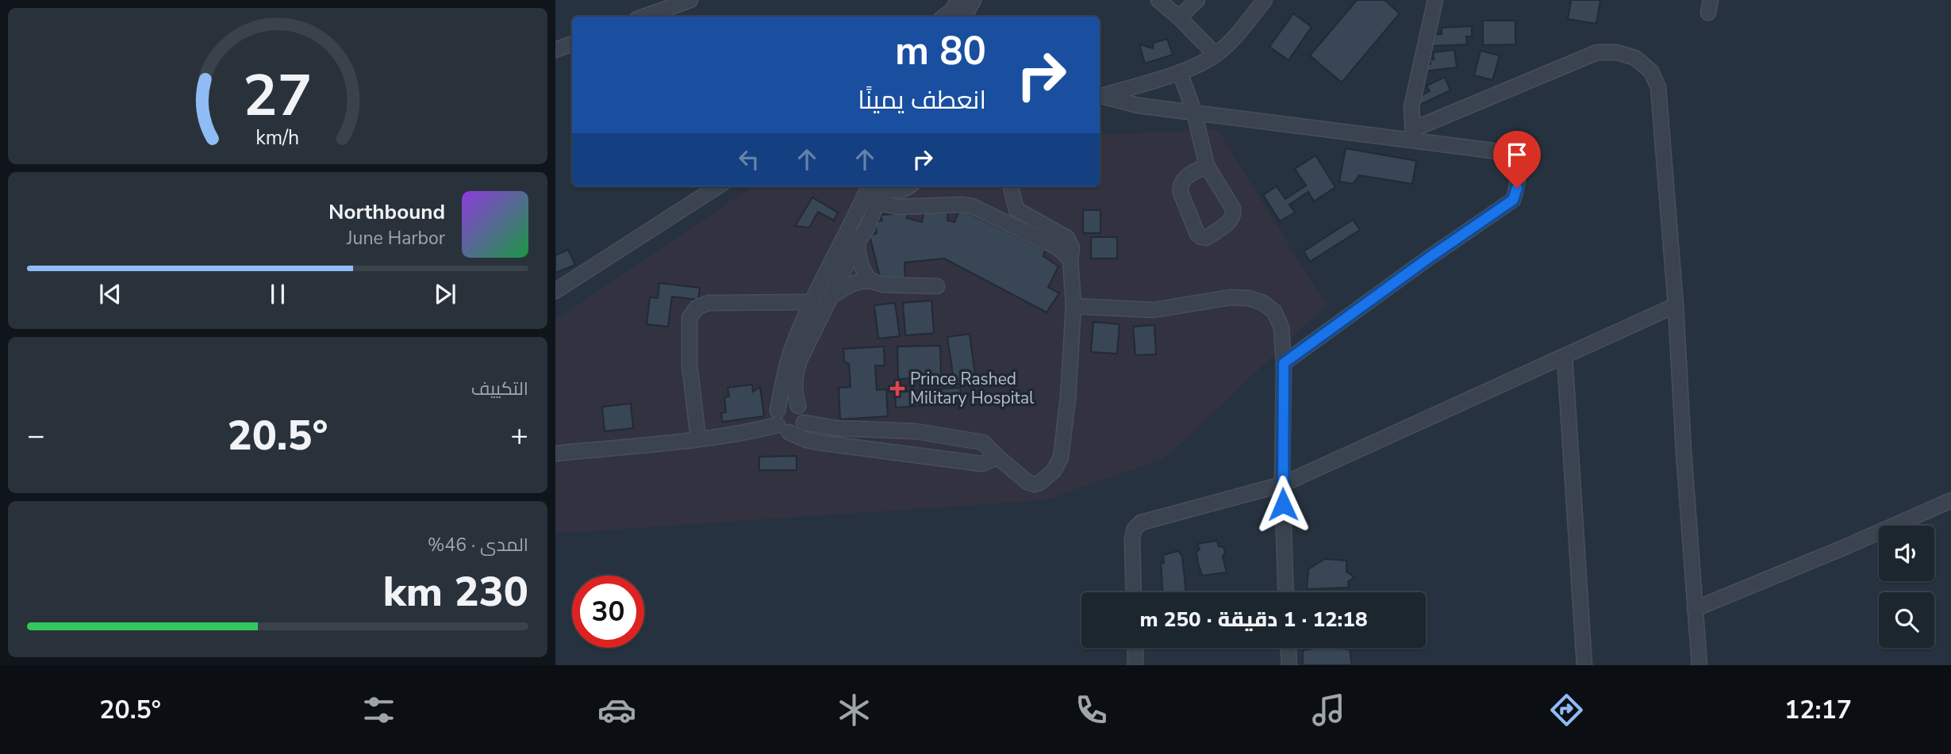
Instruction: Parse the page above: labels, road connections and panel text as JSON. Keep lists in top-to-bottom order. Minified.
{"places":{"health":["Prince Rashed Military Hospital"]},"page":{"turn":["80 m","انعطف يمينًا"],"song":["Northbound","June Harbor"],"tile":["التكييف",["المدى · 46%","230 km"]],"heat":["−","20.5°","+"],"limit":"30","trip":"12:18 · 1 دقيقة · 250 m","tabs":["12:17","20.5°"],"gauge":["27","km/h"]}}
